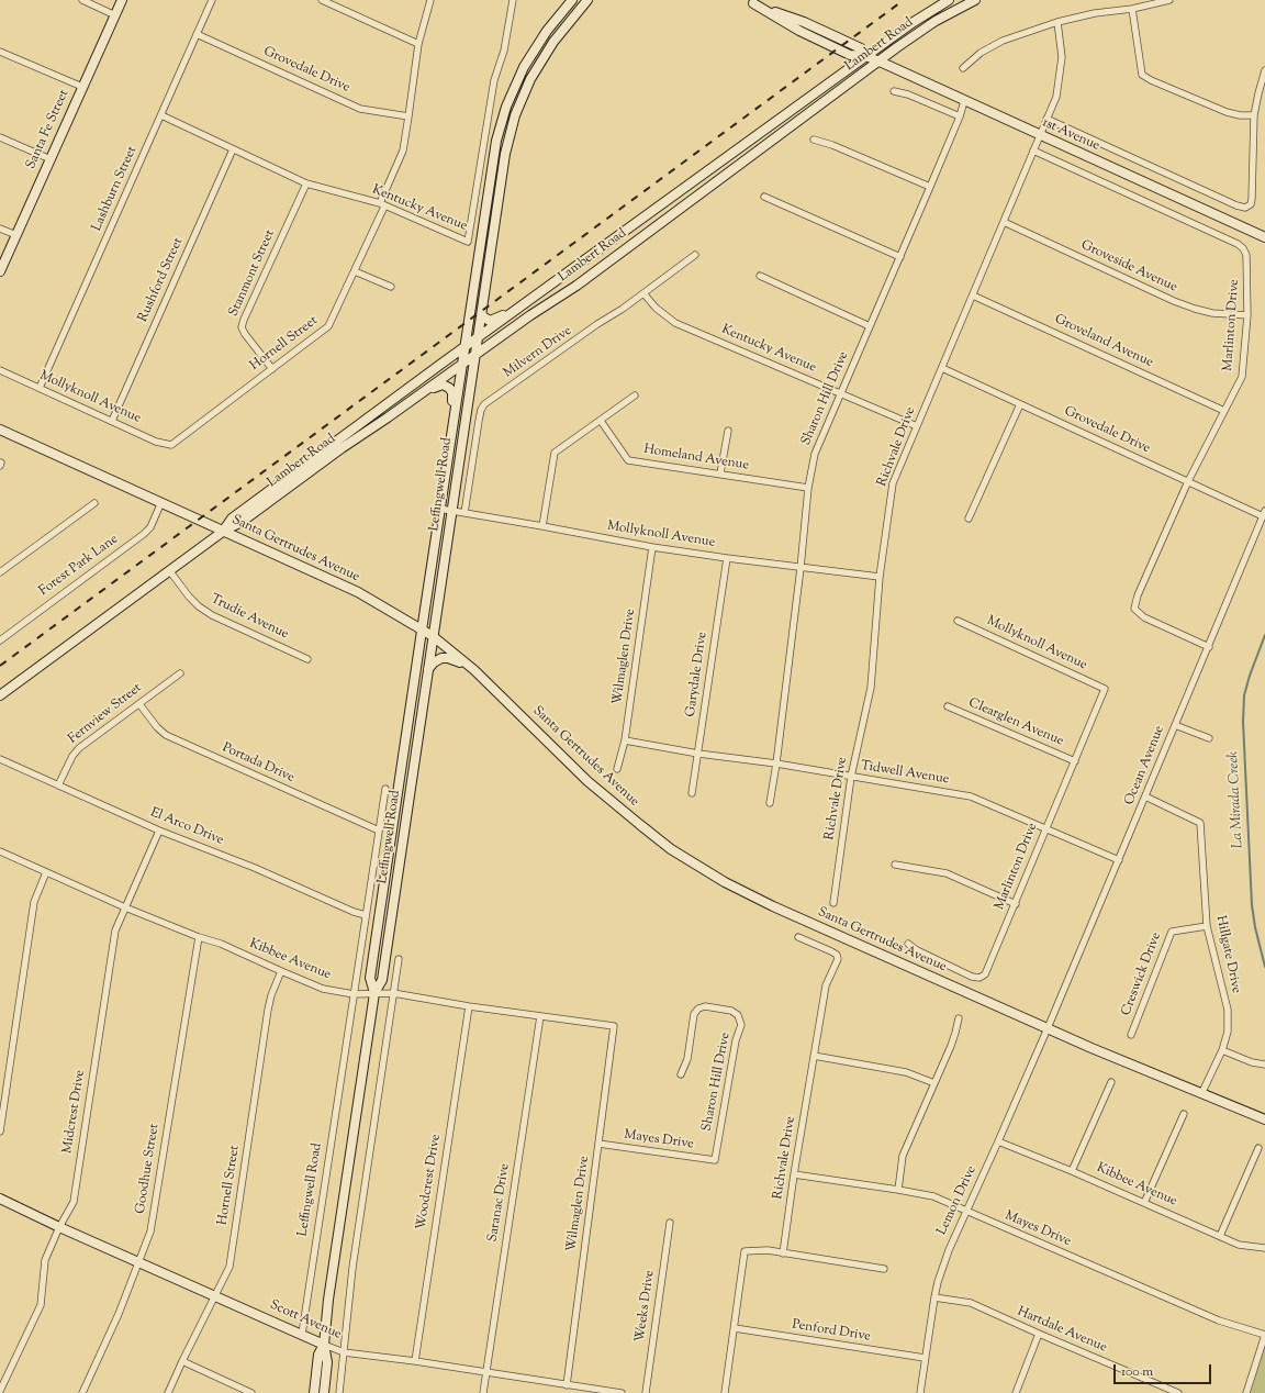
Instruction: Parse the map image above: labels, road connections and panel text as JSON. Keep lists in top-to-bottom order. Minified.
{"streets":{"main road":["Lambert Road","Santa Fe Street","1st Avenue","Leffingwell Road","Santa Gertrudes Avenue","Scott Avenue"],"street":["Grovedale Drive","Lashburn Street","Kentucky Avenue","Groveside Avenue","Stanmont Street","Rushford Street","Marlinton Drive","Groveland Avenue","Hornell Street","Milvern Drive","Mollyknoll Avenue","Sharon Hill Drive","Richvale Drive","Homeland Avenue","Forest Park Lane","Trudie Avenue","Wilmaglen Drive","Garydale Drive","Fernview Street","Clearglen Avenue","Portada Drive","Ocean Avenue","Tidwell Avenue","El Arco Drive","Hillgate Drive","Kibbee Avenue","Creswick Drive","Midcrest Drive","Mayes Drive","Goodhue Street","Woodcrest Drive","Lemon Drive","Saranac Drive","Weeks Drive","Hartdale Avenue","Penford Drive"]},"crossings":[["Lambert Road","1st Avenue"],["Lambert Road","Leffingwell Road"],["Lambert Road","Santa Gertrudes Avenue"],["Lambert Road","Trudie Avenue"],["Grovedale Drive","Lashburn Street"],["Grovedale Drive","Marlinton Drive"],["Grovedale Drive","Hornell Street"],["Grovedale Drive","Richvale Drive"],["Grovedale Drive","Ocean Avenue"],["1st Avenue","Sharon Hill Drive"],["1st Avenue","Richvale Drive"],["Lashburn Street","Kentucky Avenue"],["Lashburn Street","Mollyknoll Avenue"],["Kentucky Avenue","Stanmont Street"],["Kentucky Avenue","Rushford Street"],["Kentucky Avenue","Hornell Street"],["Kentucky Avenue","Milvern Drive"],["Kentucky Avenue","Sharon Hill Drive"],["Kentucky Avenue","Richvale Drive"],["Groveside Avenue","Marlinton Drive"],["Groveside Avenue","Richvale Drive"],["Stanmont Street","Hornell Street"],["Rushford Street","Mollyknoll Avenue"],["Marlinton Drive","Groveland Avenue"],["Marlinton Drive","Mollyknoll Avenue"],["Marlinton Drive","Richvale Drive"],["Marlinton Drive","Clearglen Avenue"],["Marlinton Drive","Ocean Avenue"],["Marlinton Drive","Tidwell Avenue"],["Groveland Avenue","Richvale Drive"],["Hornell Street","Mollyknoll Avenue"],["Hornell Street","Kibbee Avenue"],["Hornell Street","Scott Avenue"],["Milvern Drive","Mollyknoll Avenue"],["Mollyknoll Avenue","Sharon Hill Drive"],["Mollyknoll Avenue","Richvale Drive"],["Mollyknoll Avenue","Leffingwell Road"],["Mollyknoll Avenue","Wilmaglen Drive"],["Mollyknoll Avenue","Garydale Drive"],["Sharon Hill Drive","Homeland Avenue"],["Sharon Hill Drive","Tidwell Avenue"],["Sharon Hill Drive","Mayes Drive"],["Richvale Drive","Tidwell Avenue"],["Richvale Drive","Mayes Drive"],["Leffingwell Road","Santa Gertrudes Avenue"],["Leffingwell Road","Portada Drive"],["Leffingwell Road","El Arco Drive"],["Leffingwell Road","Kibbee Avenue"],["Leffingwell Road","Scott Avenue"],["Santa Gertrudes Avenue","Forest Park Lane"],["Santa Gertrudes Avenue","Ocean Avenue"],["Santa Gertrudes Avenue","Hillgate Drive"],["Santa Gertrudes Avenue","Lemon Drive"],["Wilmaglen Drive","Tidwell Avenue"],["Wilmaglen Drive","Kibbee Avenue"],["Wilmaglen Drive","Mayes Drive"],["Wilmaglen Drive","Scott Avenue"],["Garydale Drive","Tidwell Avenue"],["Fernview Street","Portada Drive"],["Fernview Street","El Arco Drive"],["Ocean Avenue","Tidwell Avenue"],["Ocean Avenue","Hillgate Drive"],["Ocean Avenue","Lemon Drive"],["El Arco Drive","Midcrest Drive"],["Hillgate Drive","Creswick Drive"],["Kibbee Avenue","Midcrest Drive"],["Kibbee Avenue","Goodhue Street"],["Kibbee Avenue","Woodcrest Drive"],["Kibbee Avenue","Lemon Drive"],["Kibbee Avenue","Saranac Drive"],["Midcrest Drive","Scott Avenue"],["Mayes Drive","Lemon Drive"],["Goodhue Street","Scott Avenue"],["Woodcrest Drive","Scott Avenue"],["Lemon Drive","Hartdale Avenue"],["Lemon Drive","Penford Drive"],["Saranac Drive","Scott Avenue"]],"water":["La Mirada Creek"],"scale_bar":"100 m"}
